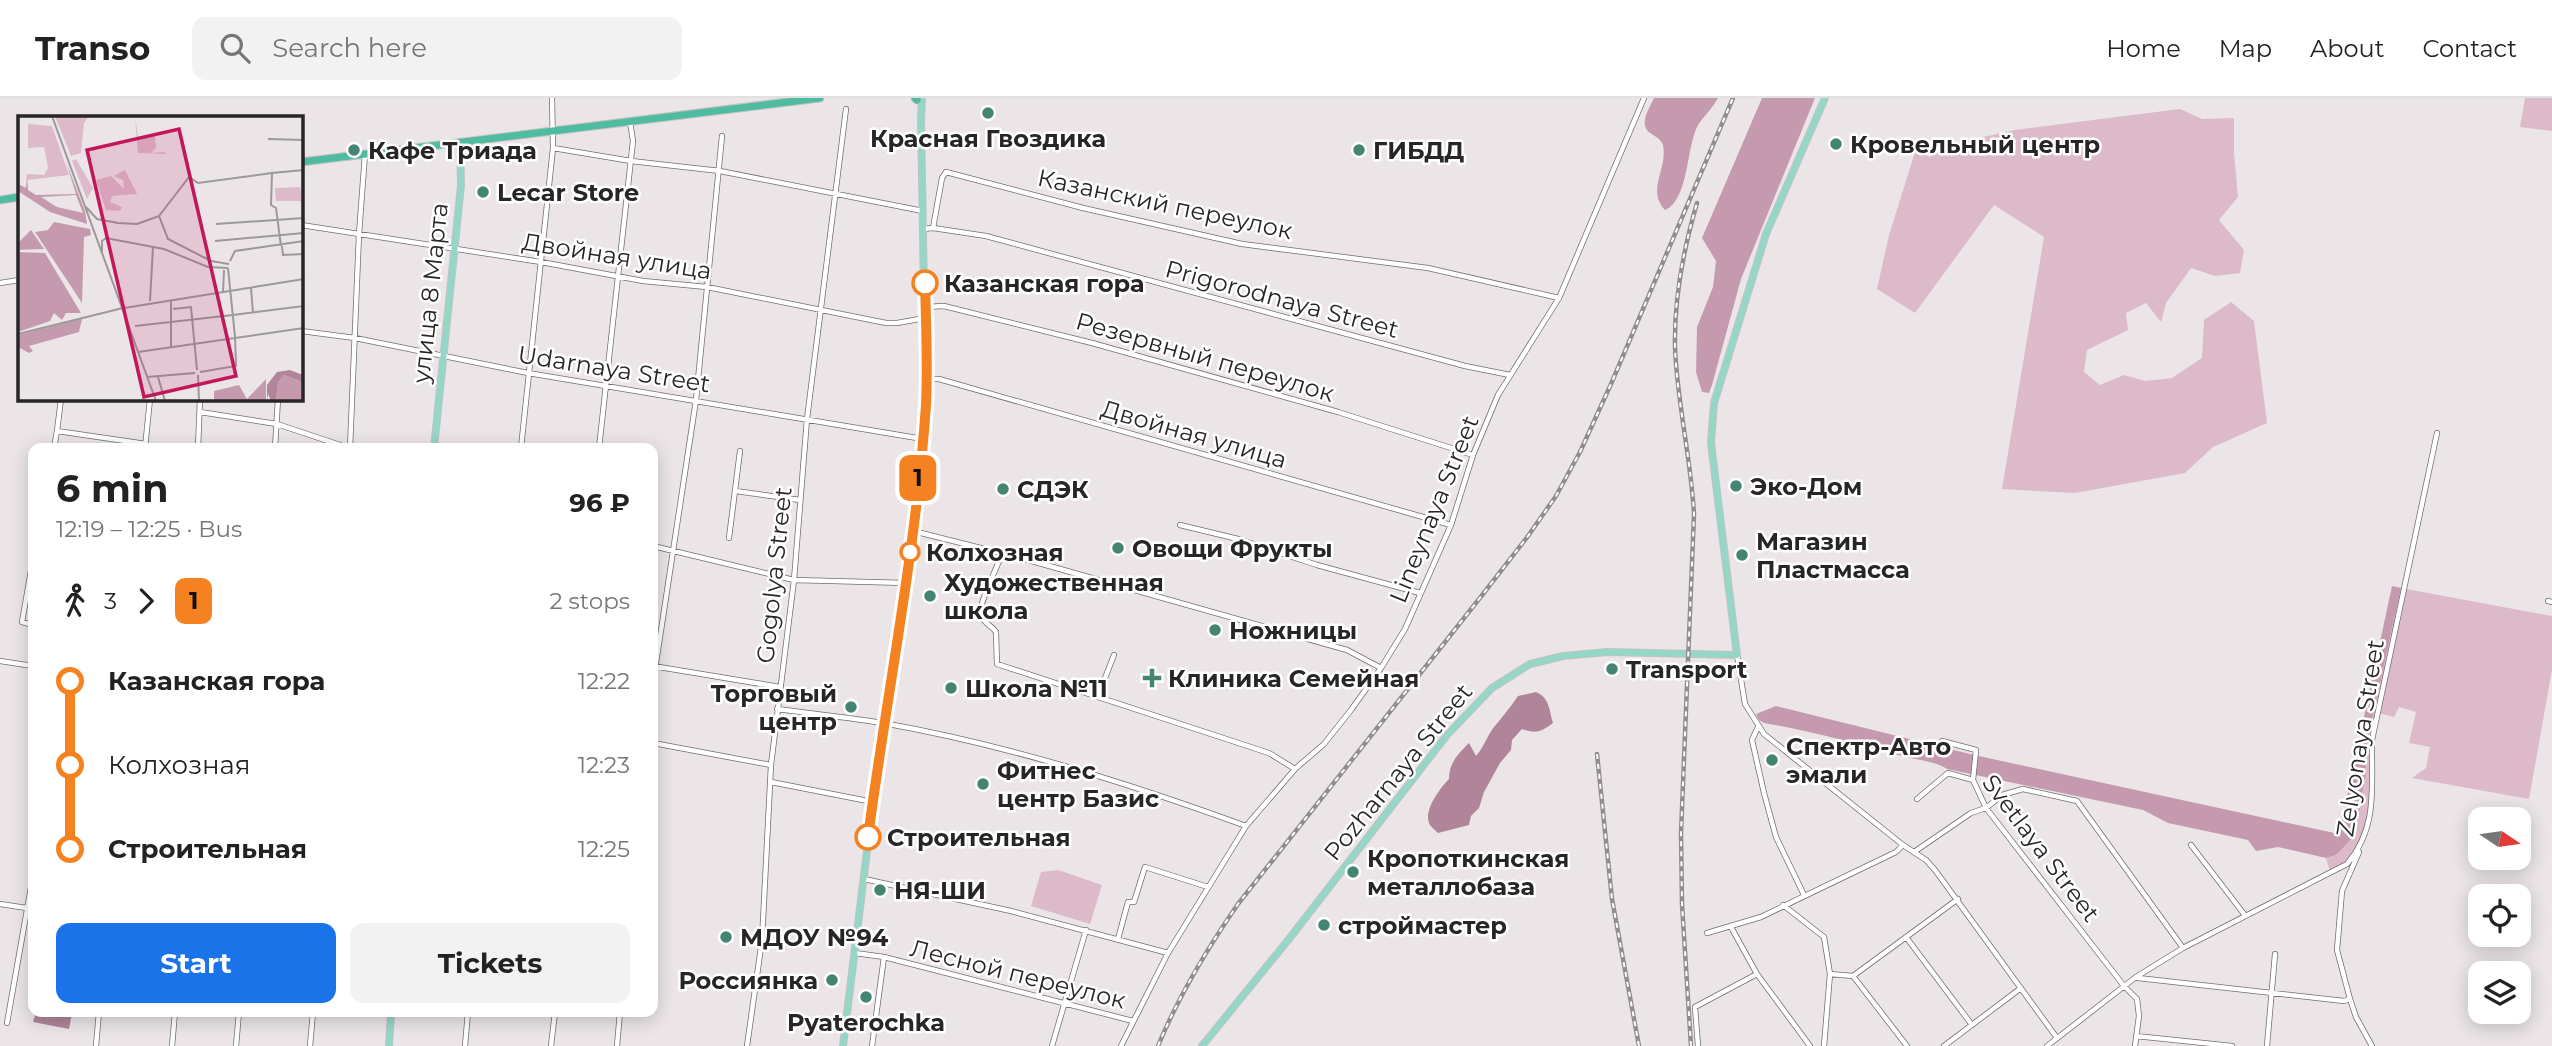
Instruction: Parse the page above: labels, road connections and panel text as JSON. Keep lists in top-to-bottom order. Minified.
{"streets":{"main road":["улица 8 Марта","Pozharnaya Street"],"street":["Казанский переулок","Двойная улица","Prigorodnaya Street","Резервный переулок","Udarnaya Street","Lineynaya Street","Gogolya Street","Zelyonaya Street","Svetlaya Street","Лесной переулок"]},"crossings":[["Казанский переулок","Prigorodnaya Street"],["Казанский переулок","Lineynaya Street"],["Двойная улица","улица 8 Марта"],["Двойная улица","Lineynaya Street"],["Двойная улица","Gogolya Street"],["улица 8 Марта","Udarnaya Street"],["Prigorodnaya Street","Lineynaya Street"],["Резервный переулок","Lineynaya Street"],["Udarnaya Street","Gogolya Street"],["Lineynaya Street","Лесной переулок"],["Zelyonaya Street","Svetlaya Street"]],"places":{"other":["Красная Гвоздика","Кровельный центр","Кафе Триада","ГИБДД","Lecar Store","Казанская гора","Эко-Дом","СДЭК","Овощи Фрукты","Колхозная","Магазин Пластмасса","Художественная школа","Ножницы","Transport","Школа №11","Торговый центр","Спектр-Авто эмали","Фитнес центр Базис","Строительная","Кропоткинская металлобаза","НЯ-ШИ","строймастер","МДОУ №94","Россиянка","Pyaterochka"],"health":["Клиника Семейная"]},"lines":["bus line 1"],"north":"right","page":{"header":"Transo","search":"Search here","nav":["Home","Map","About","Contact"],"on_map":"1","heading":["6 min","12:19 – 12:25 · Bus","96 ₽"],"legs":["3","1","2 stops"],"list":[{"name":"Казанская гора","value":"12:22"},{"name":"Колхозная","value":"12:23"},{"name":"Строительная","value":"12:25"}],"buttons":["Start","Tickets"]}}
